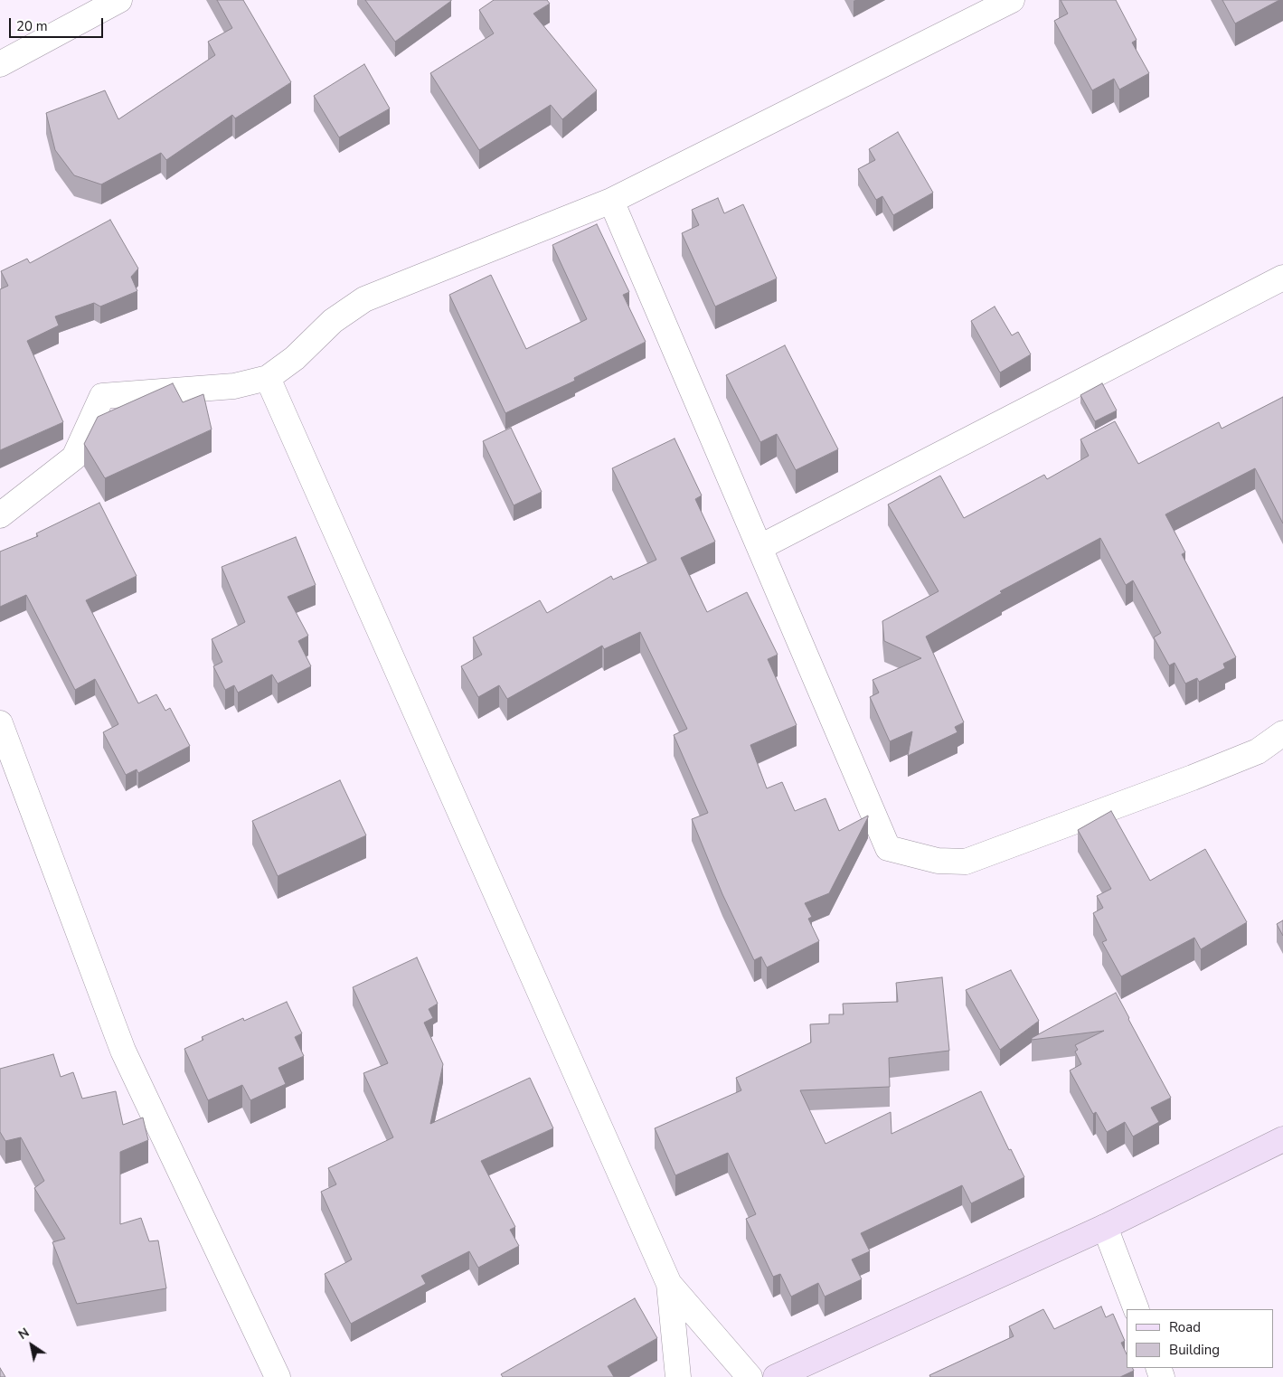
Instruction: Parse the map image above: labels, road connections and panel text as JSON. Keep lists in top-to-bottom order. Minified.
{"legend":["Road","Building"],"scale_bar":"20 m","north":"top left"}
